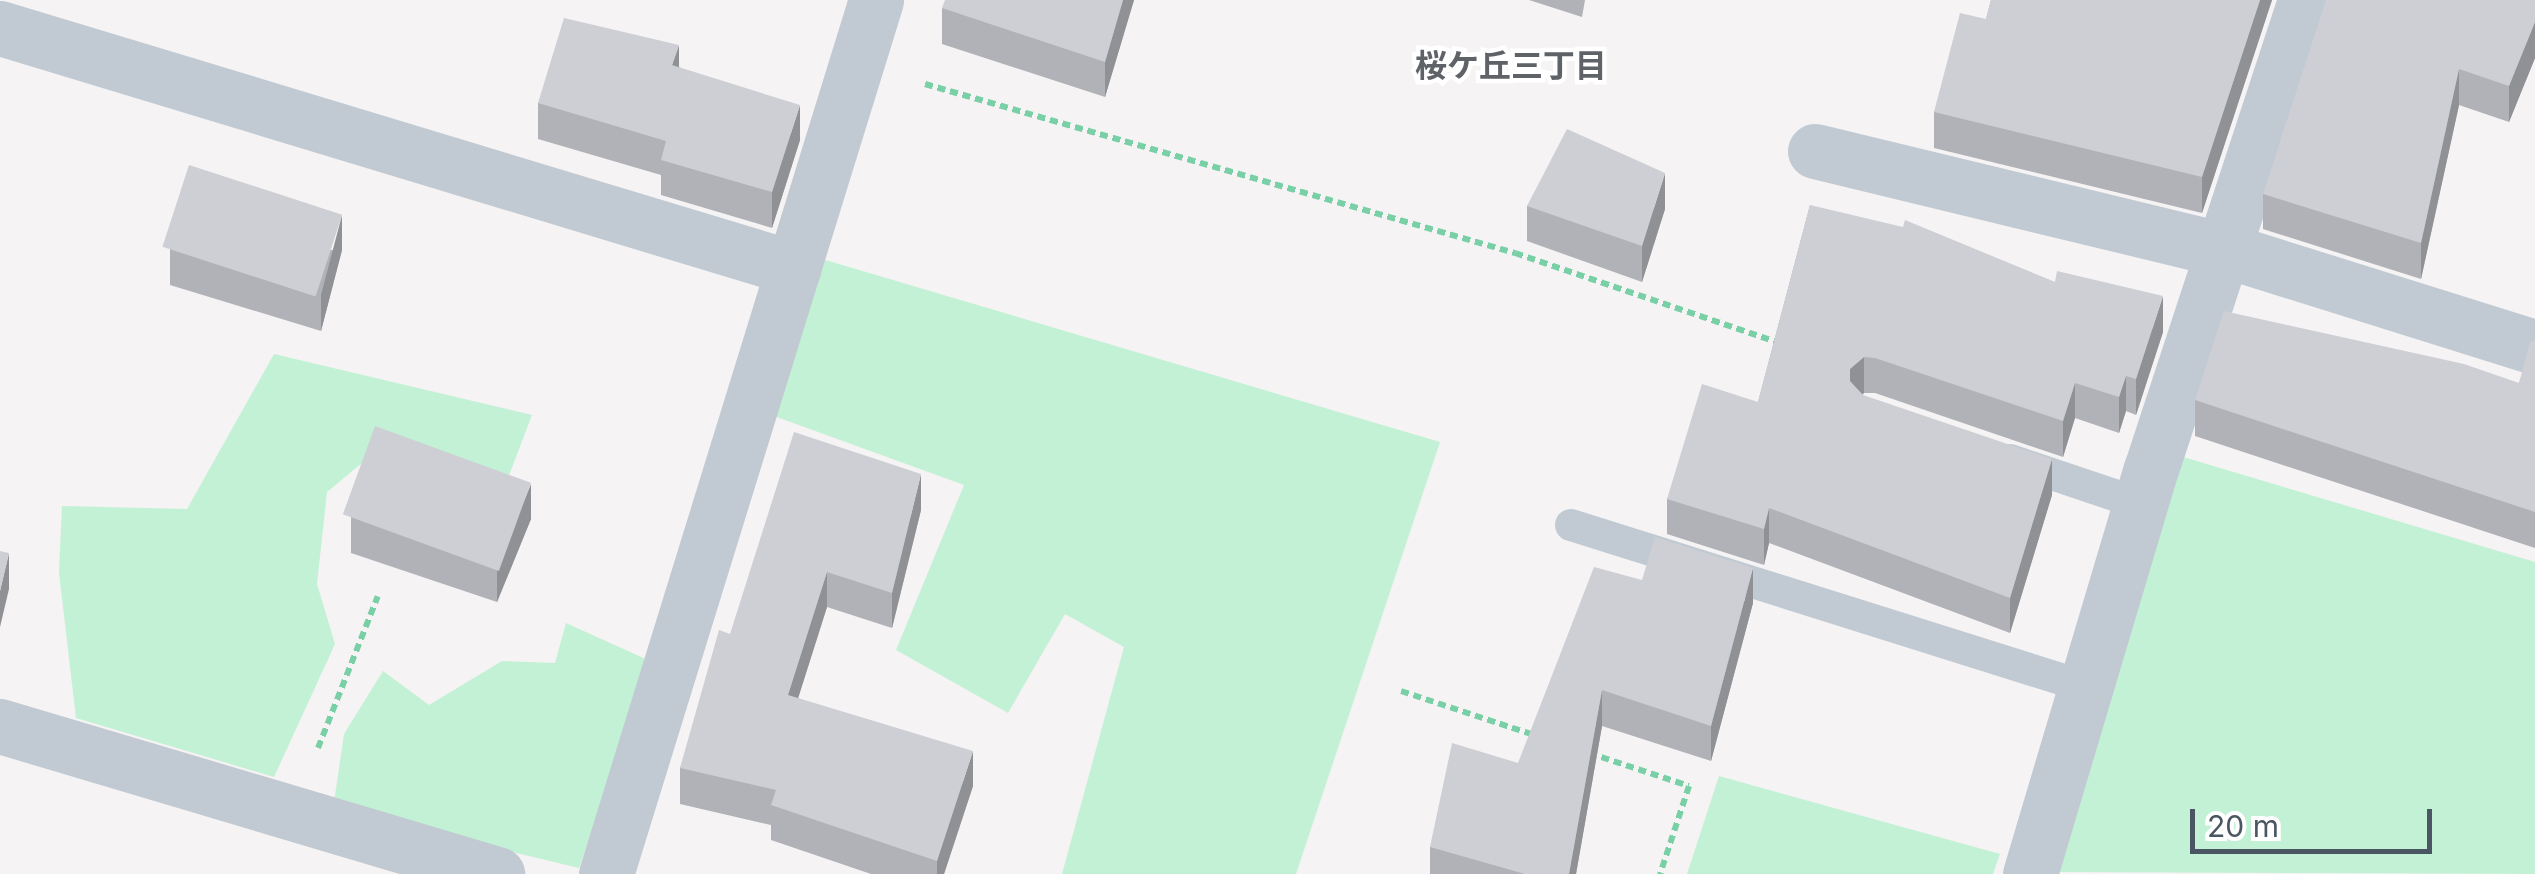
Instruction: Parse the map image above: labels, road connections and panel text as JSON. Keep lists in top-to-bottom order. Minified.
{"districts":["桜ケ丘三丁目"],"scale_bar":"20 m"}
